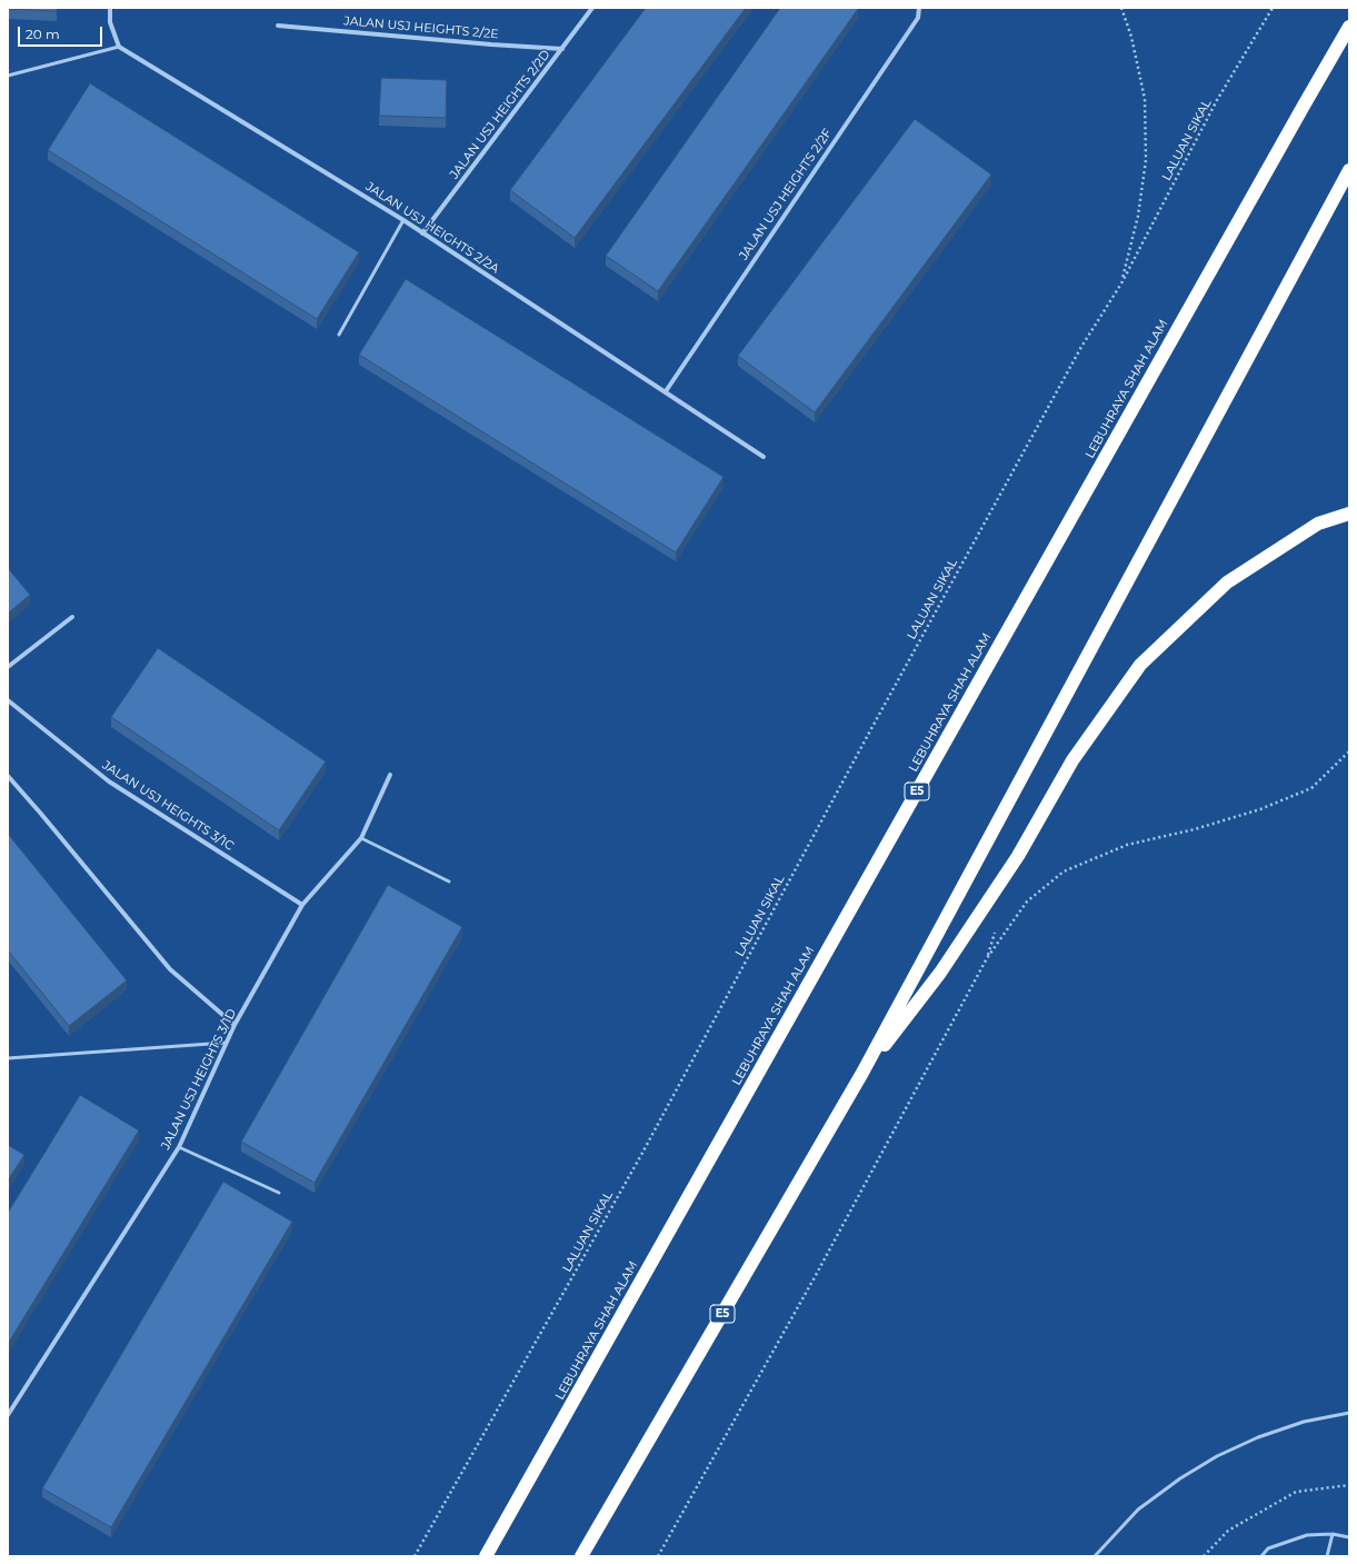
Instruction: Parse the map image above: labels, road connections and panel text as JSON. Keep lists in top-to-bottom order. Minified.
{"streets":{"highway":["LEBUHRAYA SHAH ALAM","E5"],"street":["JALAN USJ HEIGHTS 2/2E","JALAN USJ HEIGHTS 2/2D","JALAN USJ HEIGHTS 2/2F","JALAN USJ HEIGHTS 2/2A","JALAN USJ HEIGHTS 3/1C","JALAN USJ HEIGHTS 3/1D"],"path":["LALUAN SIKAL"]},"crossings":[["JALAN USJ HEIGHTS 2/2E","JALAN USJ HEIGHTS 2/2D"],["JALAN USJ HEIGHTS 2/2D","JALAN USJ HEIGHTS 2/2A"],["JALAN USJ HEIGHTS 2/2F","JALAN USJ HEIGHTS 2/2A"],["JALAN USJ HEIGHTS 3/1C","JALAN USJ HEIGHTS 3/1D"]],"scale_bar":"20 m"}
